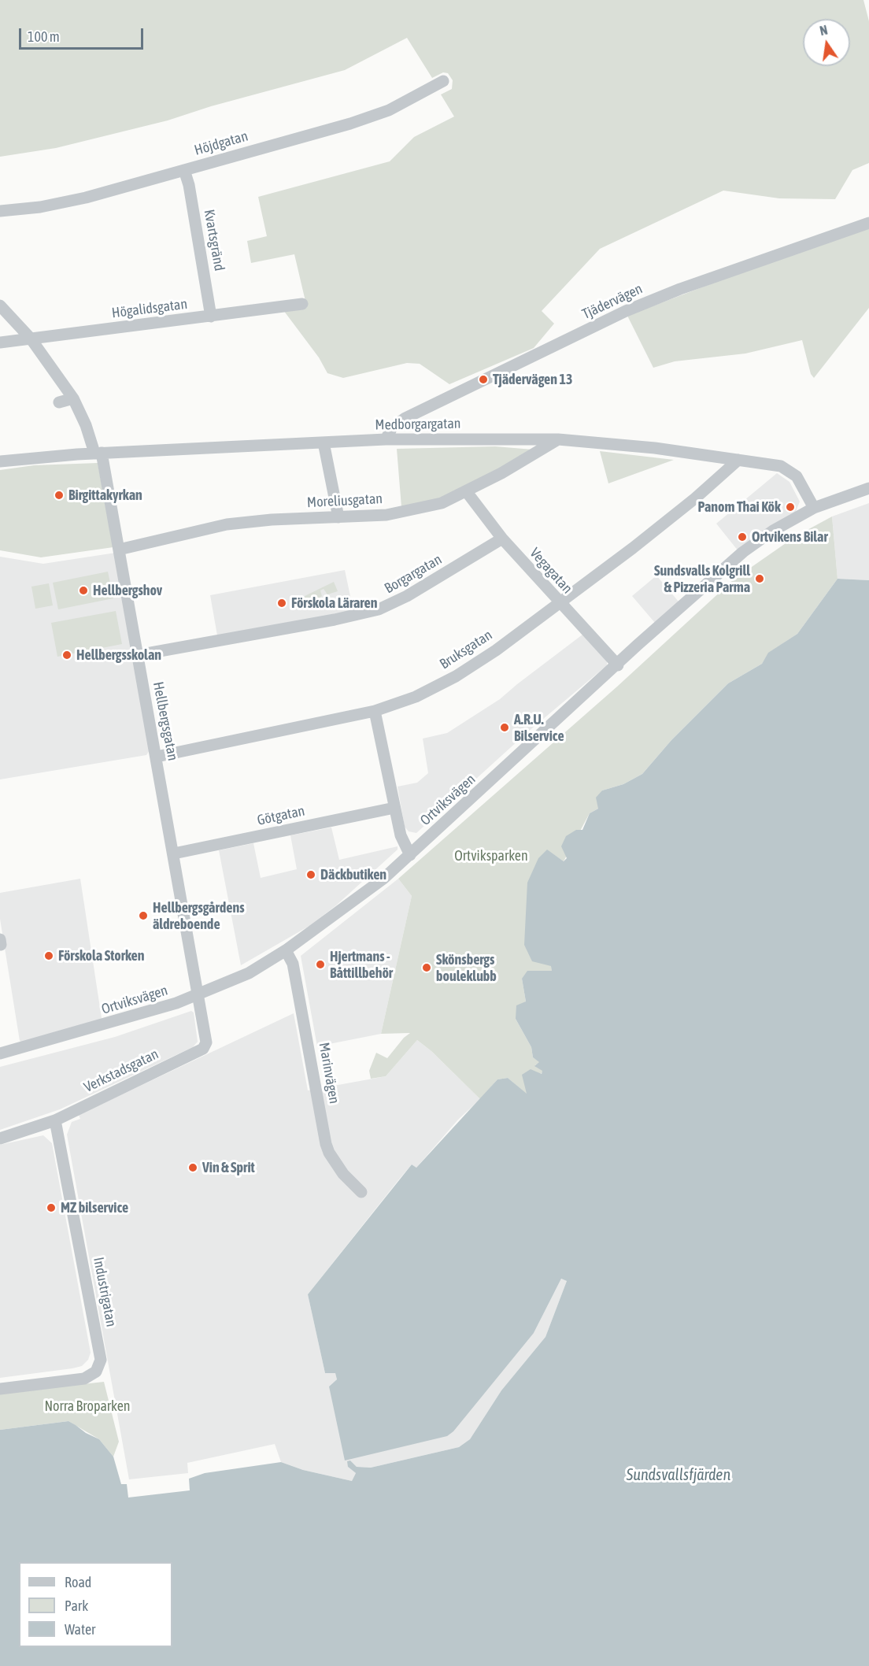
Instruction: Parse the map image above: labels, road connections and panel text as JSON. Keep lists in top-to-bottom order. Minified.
{"streets":{"street":["Höjdgatan","Kvartsgränd","Tjädervägen","Högalidsgatan","Medborgargatan","Moreliusgatan","Vegagatan","Borgargatan","Bruksgatan","Hellbergsgatan","Ortviksvägen","Götgatan","Verkstadsgatan","Marinvägen","Industrigatan"]},"crossings":[["Höjdgatan","Kvartsgränd"],["Kvartsgränd","Högalidsgatan"],["Tjädervägen","Medborgargatan"],["Högalidsgatan","Hellbergsgatan"],["Medborgargatan","Moreliusgatan"],["Medborgargatan","Bruksgatan"],["Medborgargatan","Hellbergsgatan"],["Medborgargatan","Ortviksvägen"],["Moreliusgatan","Vegagatan"],["Moreliusgatan","Hellbergsgatan"],["Vegagatan","Borgargatan"],["Vegagatan","Bruksgatan"],["Vegagatan","Ortviksvägen"],["Borgargatan","Hellbergsgatan"],["Bruksgatan","Hellbergsgatan"],["Hellbergsgatan","Ortviksvägen"],["Hellbergsgatan","Götgatan"],["Hellbergsgatan","Verkstadsgatan"],["Ortviksvägen","Verkstadsgatan"],["Ortviksvägen","Marinvägen"],["Verkstadsgatan","Industrigatan"]],"water":["Sundsvallsfjärden"],"parks":["Ortviksparken","Norra Broparken"],"places":["Tjädervägen 13","Birgittakyrkan","Panom Thai Kök","Ortvikens Bilar","Sundsvalls Kolgrill & Pizzeria Parma","Hellbergshov","Förskola Läraren","Hellbergsskolan","A.R.U. Bilservice","Däckbutiken","Hellbergsgårdens äldreboende","Förskola Storken","Hjertmans - Båttillbehör","Skönsbergs bouleklubb","Vin & Sprit","MZ bilservice"],"legend":["Road","Park","Water"],"scale_bar":"100 m","north":"top"}
